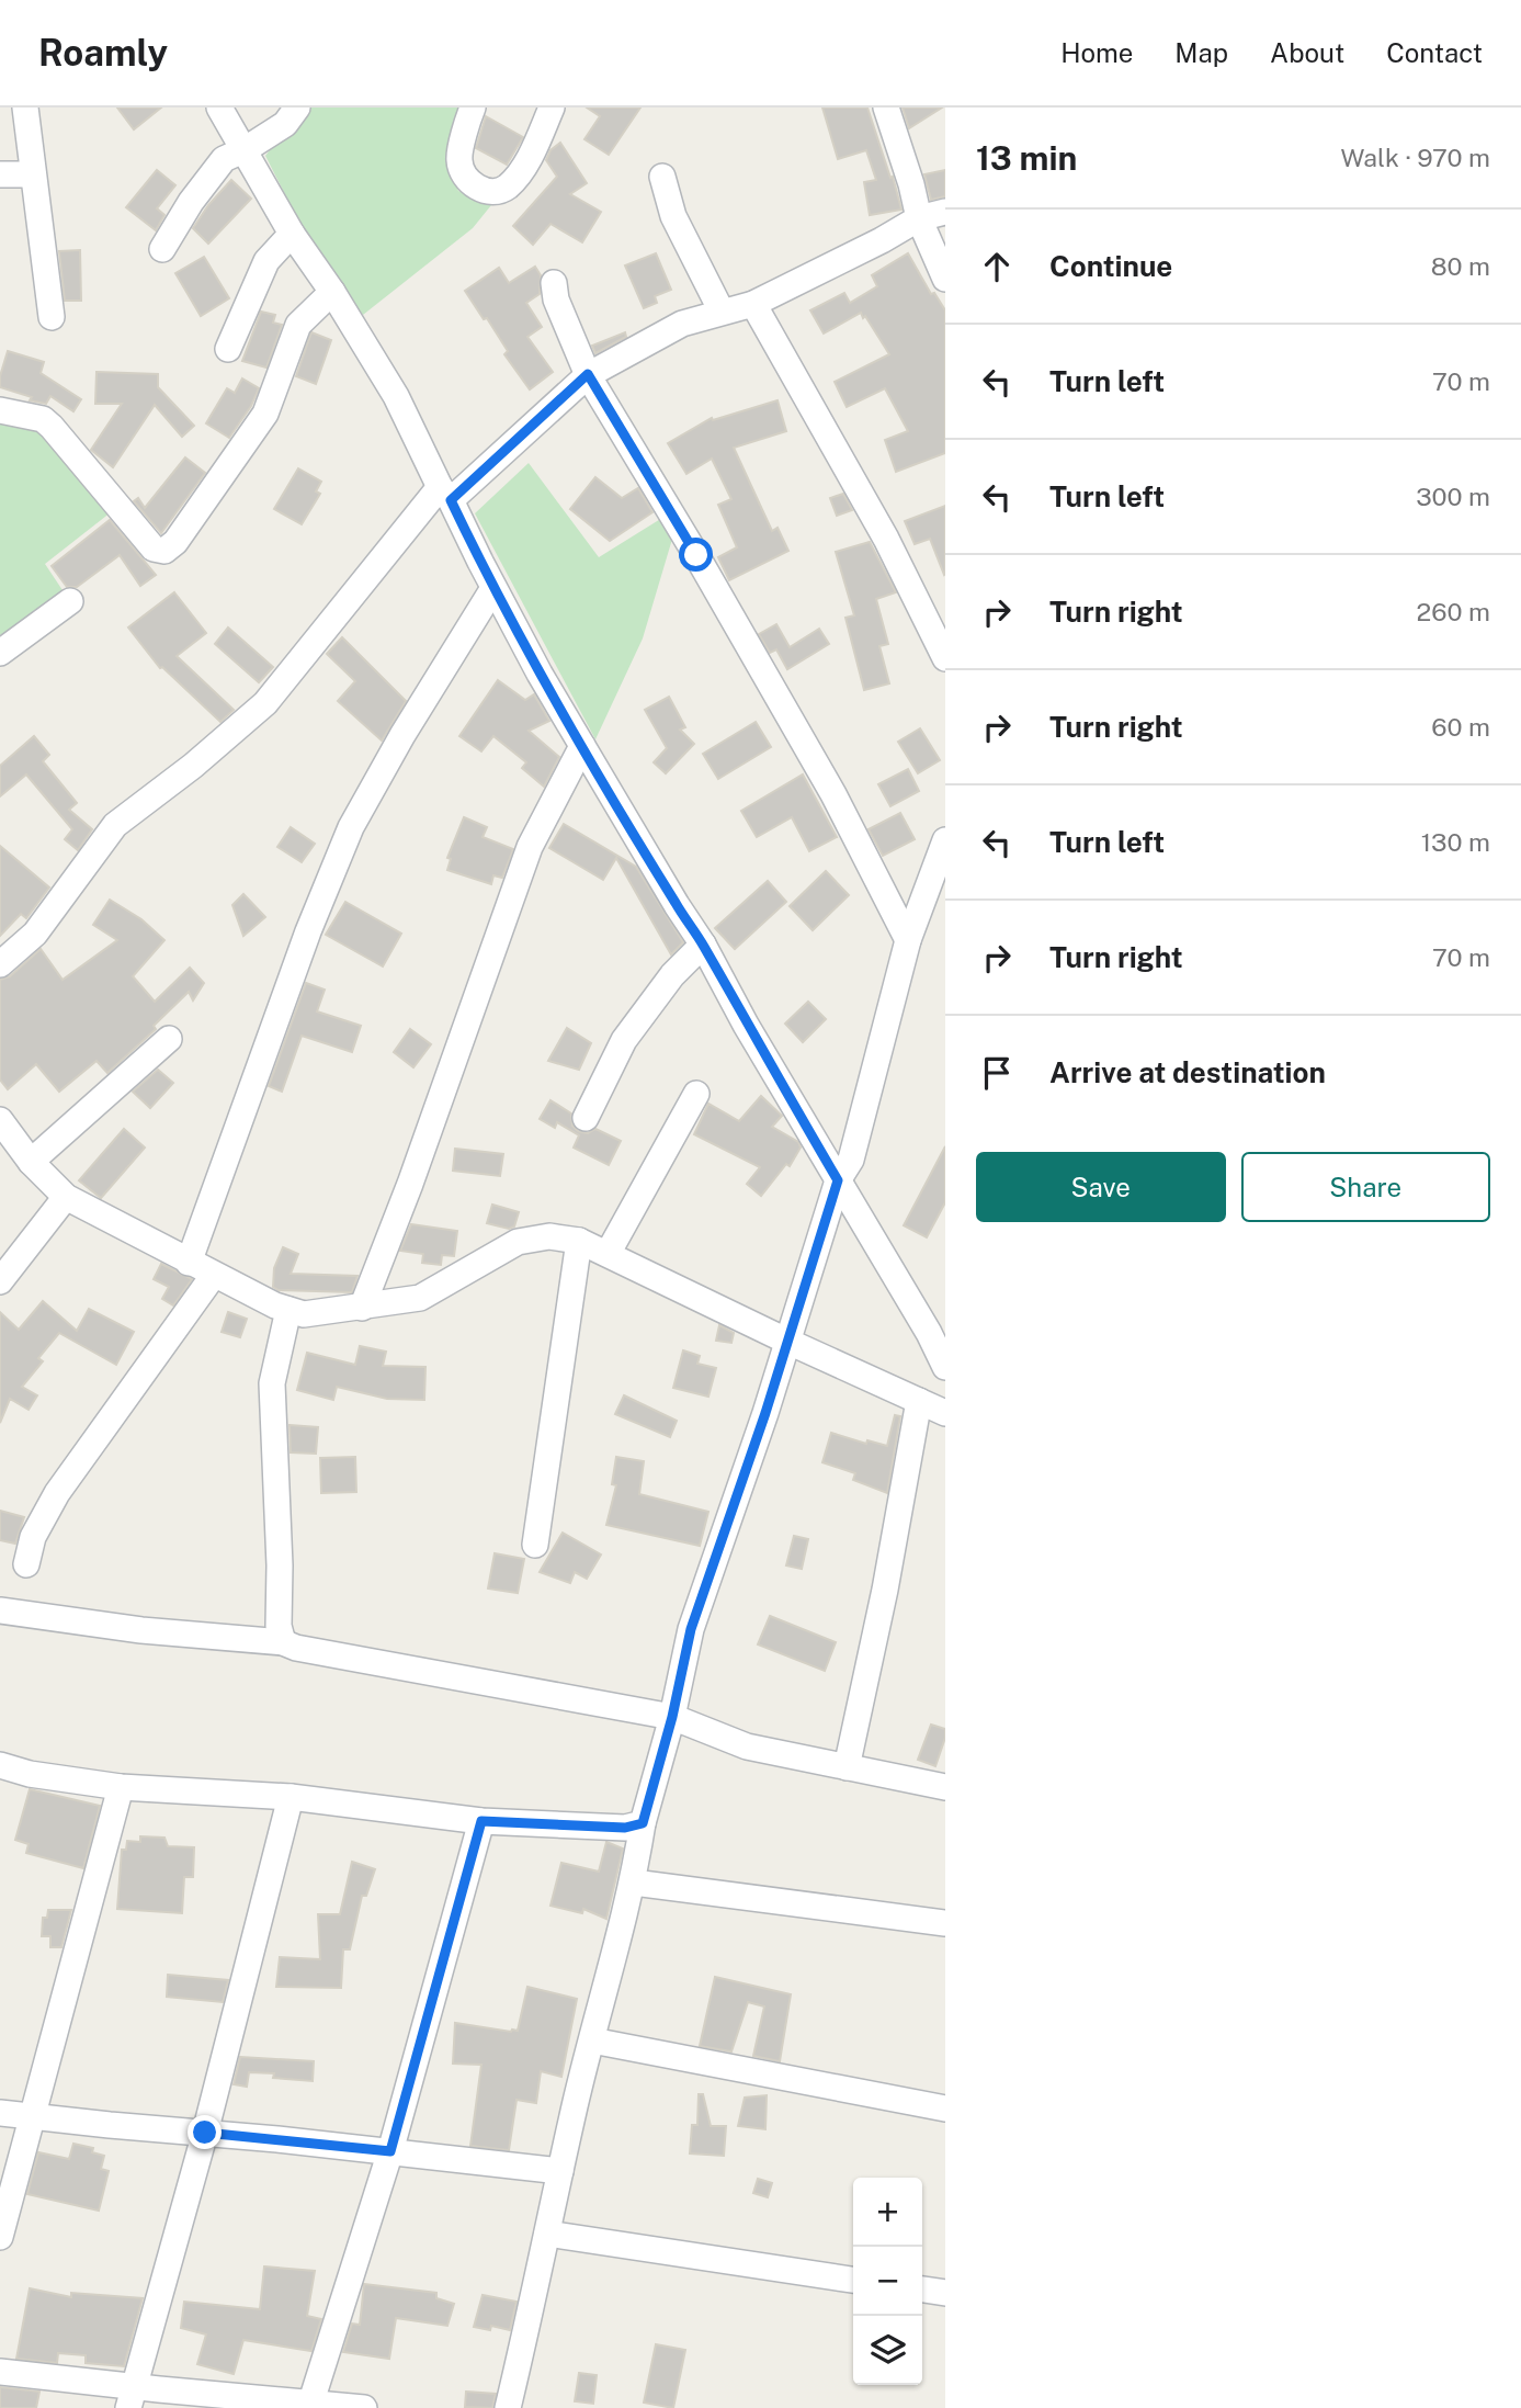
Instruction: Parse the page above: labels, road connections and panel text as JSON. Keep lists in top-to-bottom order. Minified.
{"page":{"header":"Roamly","nav":["Home","Map","About","Contact"],"heading":["13 min","Walk · 970 m"],"list":[["Continue","80 m"],["Turn left","70 m"],["Turn left","300 m"],["Turn right","260 m"],["Turn right","60 m"],["Turn left","130 m"],["Turn right","70 m"],"Arrive at destination"],"buttons":["Save","Share"],"map_buttons":["+","−"]}}
